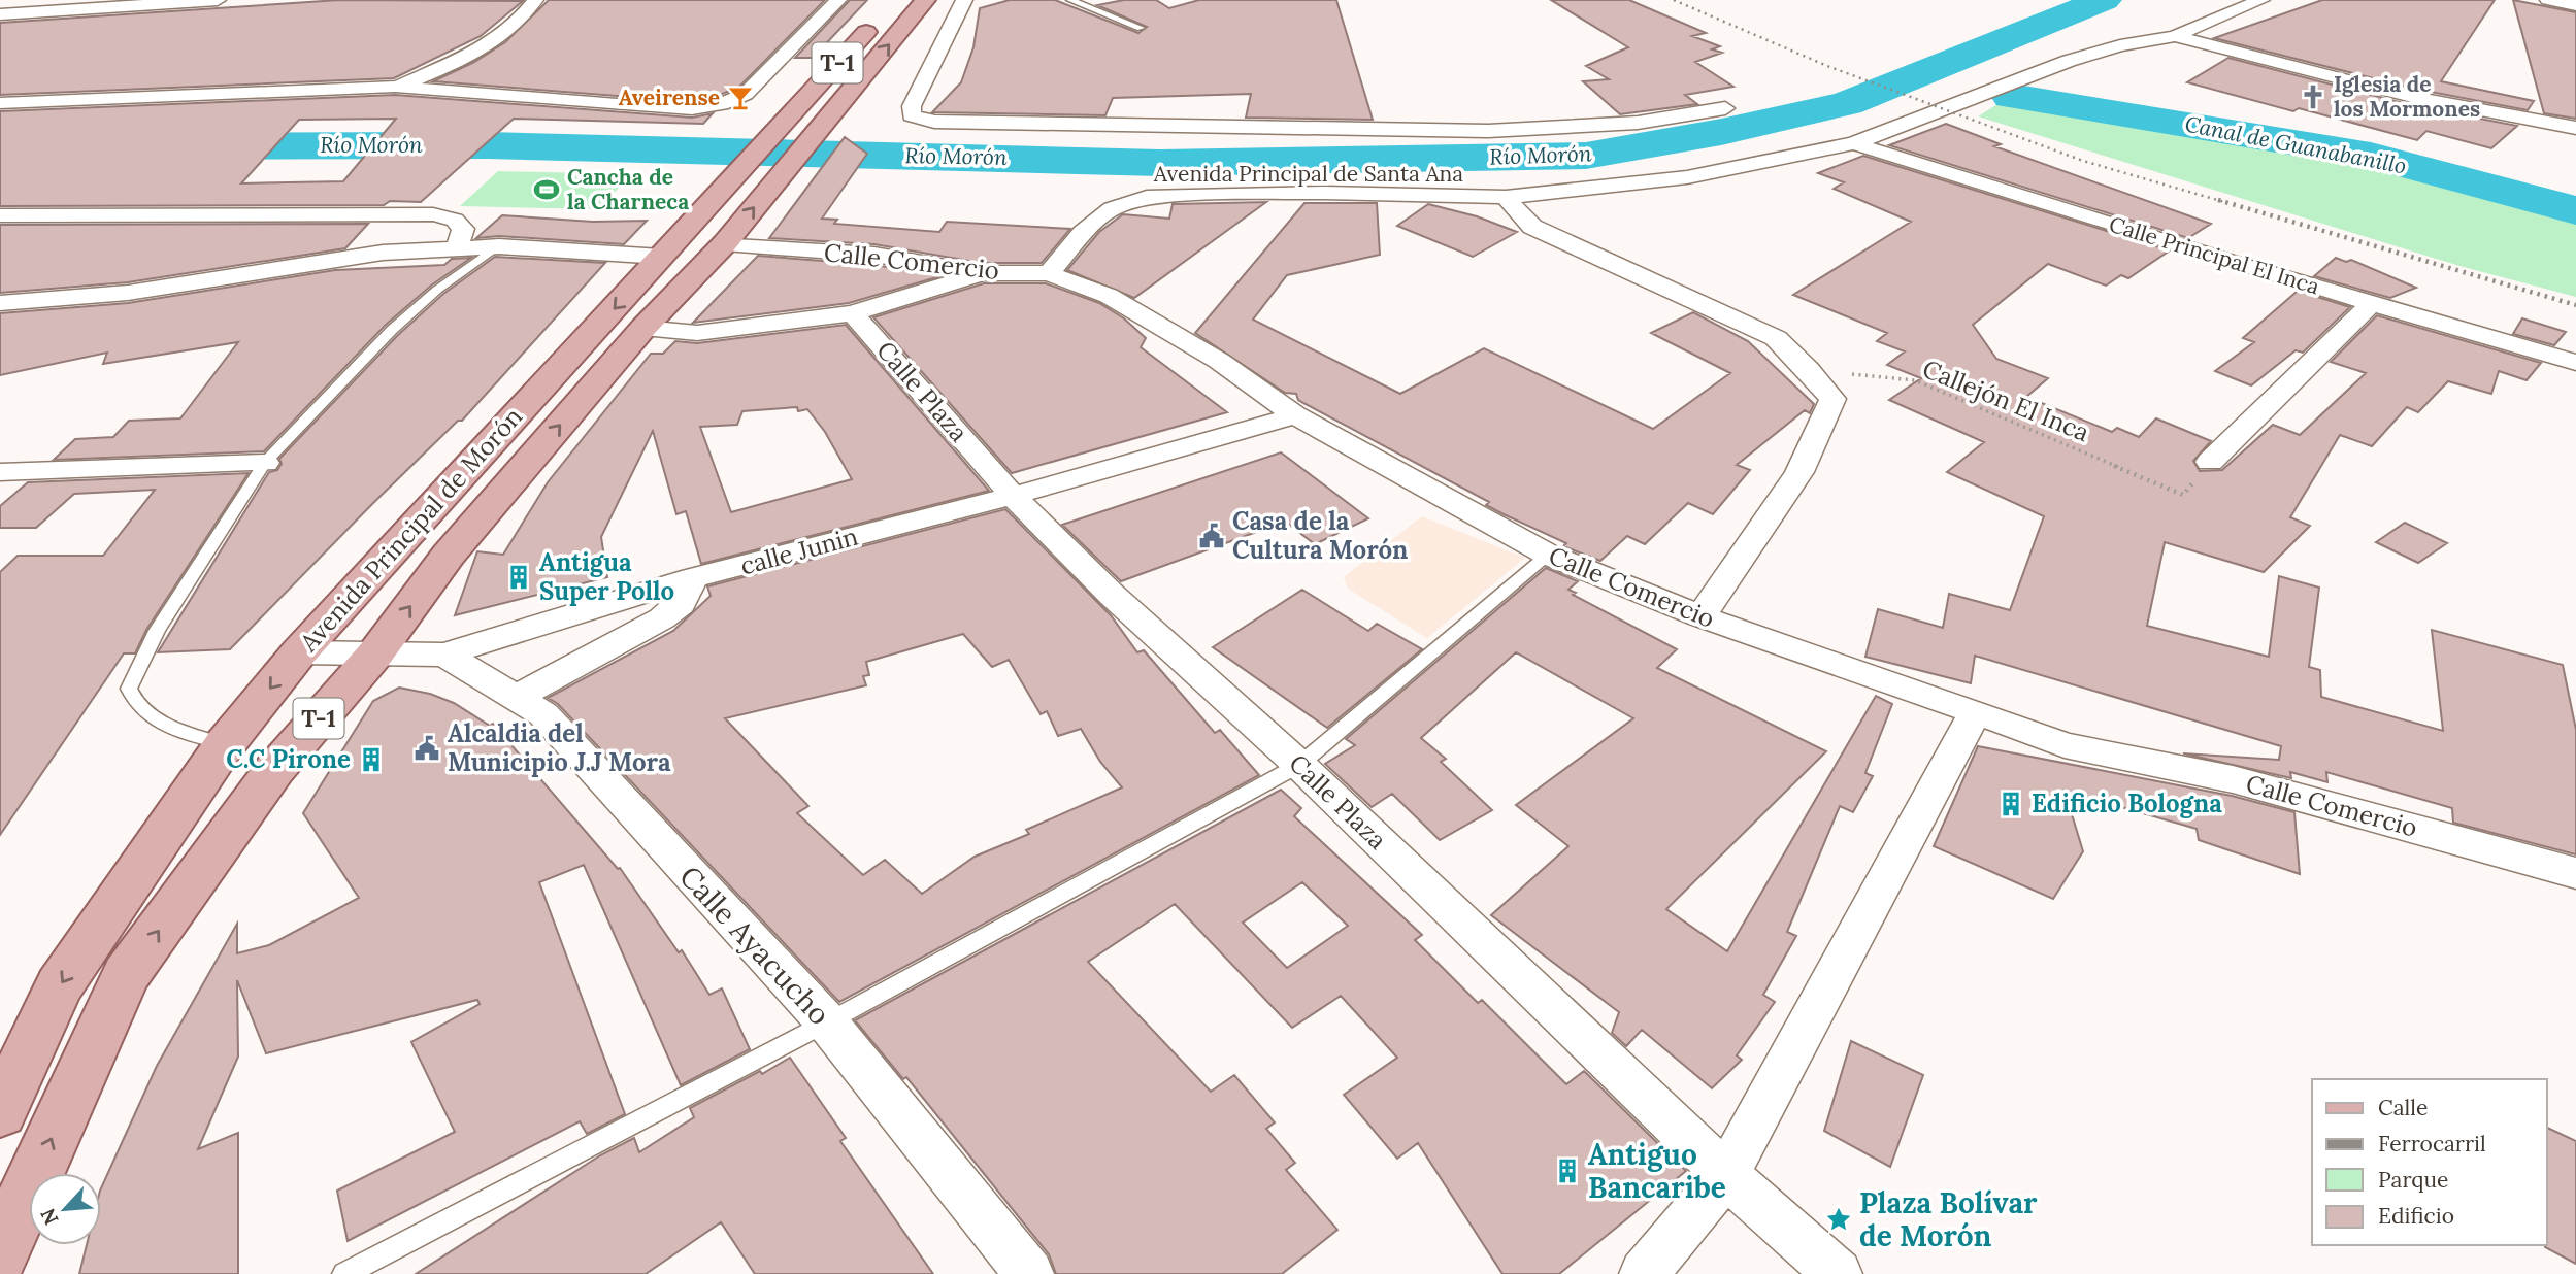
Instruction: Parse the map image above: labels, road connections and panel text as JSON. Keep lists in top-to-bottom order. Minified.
{"streets":{"main road":["T-1","Avenida Principal de Morón"],"street":["Avenida Principal de Santa Ana","Calle Principal El Inca","Calle Comercio","Calle Plaza","calle Junin","Calle Ayacucho"],"path":["Callejón El Inca"]},"crossings":[["T-1","Calle Comercio"],["T-1","Avenida Principal de Morón"],["Avenida Principal de Santa Ana","Calle Principal El Inca"],["Avenida Principal de Santa Ana","Calle Comercio"],["Calle Comercio","Avenida Principal de Morón"],["Calle Comercio","calle Junin"],["Calle Plaza","calle Junin"],["Avenida Principal de Morón","calle Junin"],["calle Junin","Calle Ayacucho"]],"water":["Río Morón","Canal de Guanabanillo"],"places":{"church":["Iglesia de los Mormones"],"bar":["Aveirense"],"sports":["Cancha de la Charneca"],"public building":["Casa de la Cultura Morón","Alcaldia del Municipio J.J Mora"],"building":["Antigua Super Pollo","C.C Pirone","Edificio Bologna","Antiguo Bancaribe"],"place":["Plaza Bolívar de Morón"]},"legend":["Calle","Ferrocarril","Parque","Edificio"],"north":"bottom left"}
